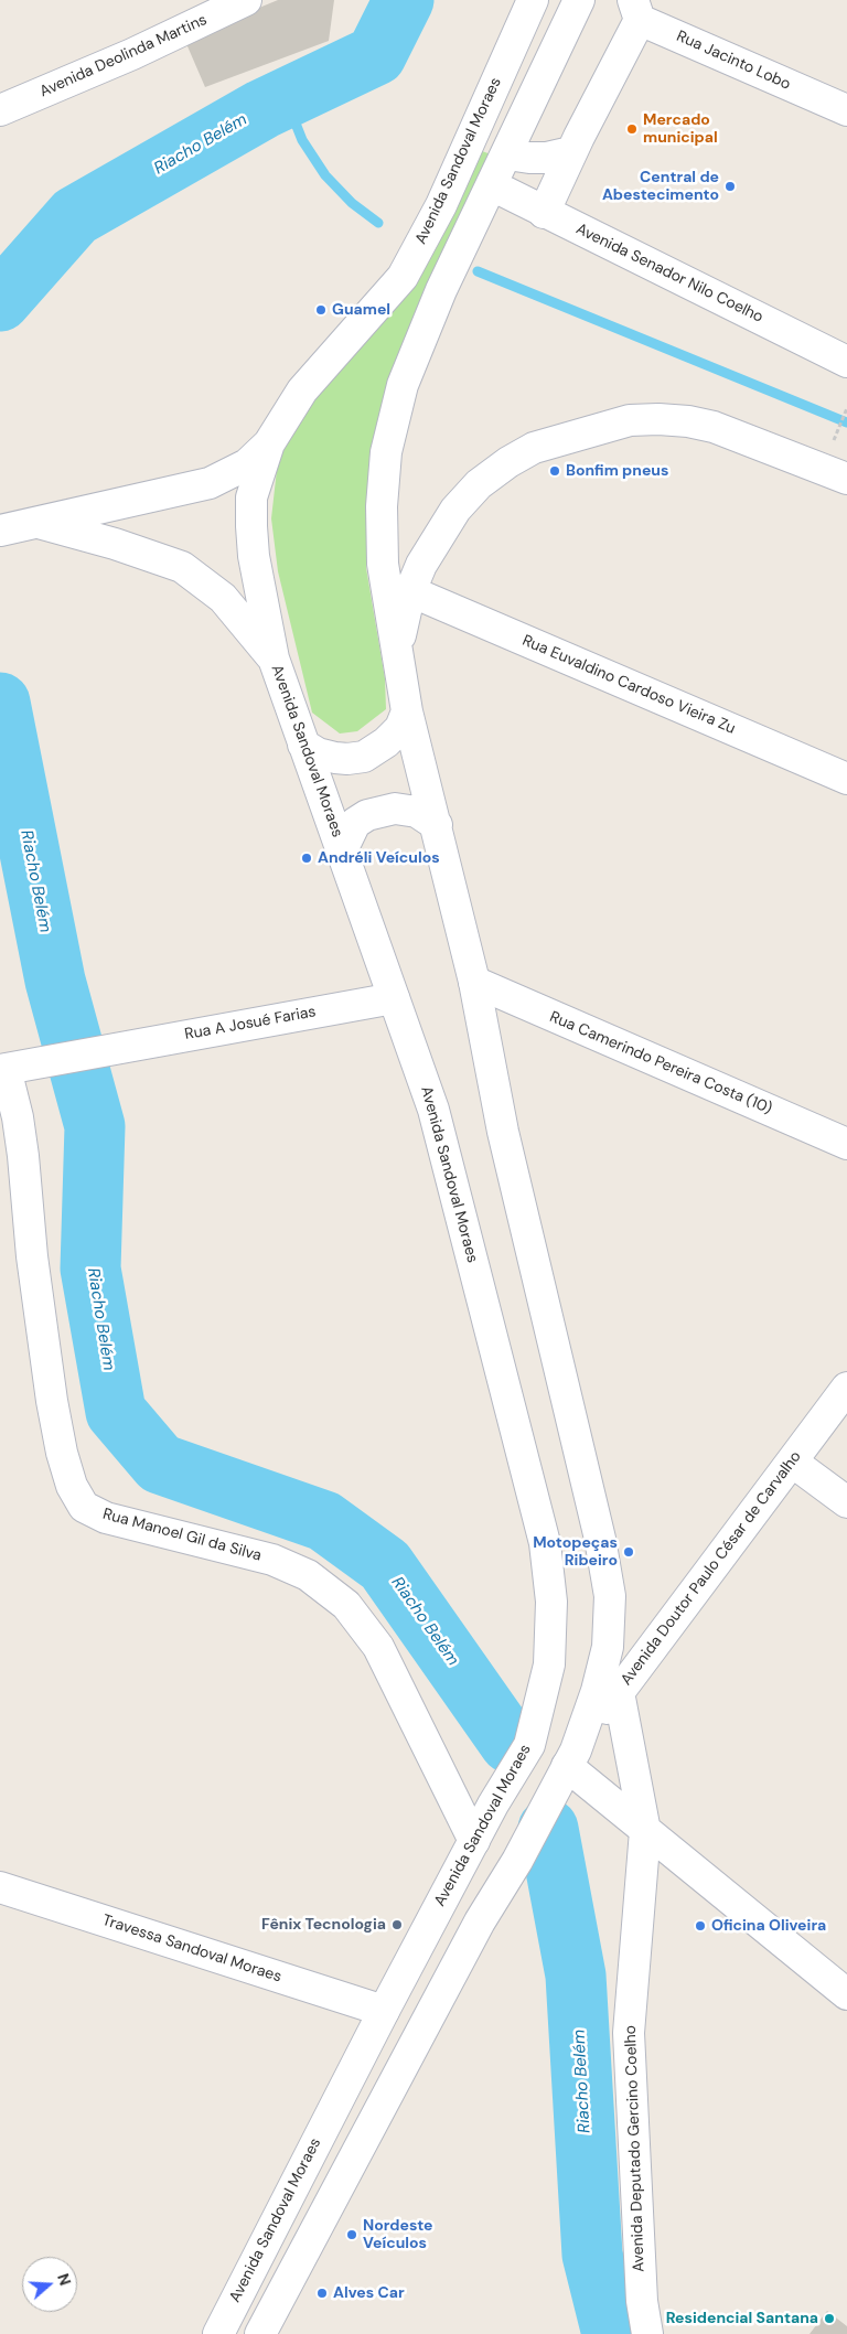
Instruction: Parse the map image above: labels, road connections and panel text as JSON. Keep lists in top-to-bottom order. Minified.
{"streets":{"main road":["Avenida Deolinda Martins","Rua Jacinto Lobo","Avenida Sandoval Moraes","Avenida Senador Nilo Coelho","Rua Euvaldino Cardoso Vieira Zu","Rua A Josué Farias","Rua Camerindo Pereira Costa (10)","Rua Manoel Gil da Silva","Avenida Doutor Paulo César de Carvalho","Travessa Sandoval Moraes","Avenida Deputado Gercino Coelho"]},"crossings":[["Avenida Sandoval Moraes","Rua A Josué Farias"],["Avenida Sandoval Moraes","Rua Manoel Gil da Silva"],["Avenida Sandoval Moraes","Travessa Sandoval Moraes"],["Rua A Josué Farias","Rua Manoel Gil da Silva"],["Avenida Doutor Paulo César de Carvalho","Avenida Deputado Gercino Coelho"]],"water":["Riacho Belém"],"places":["Mercado municipal","Central de Abestecimento","Guamel","Bonfim pneus","Andréli Veículos","Motopeças Ribeiro","Fênix Tecnologia","Oficina Oliveira","Nordeste Veículos","Alves Car","Residencial Santana"],"north":"right"}
